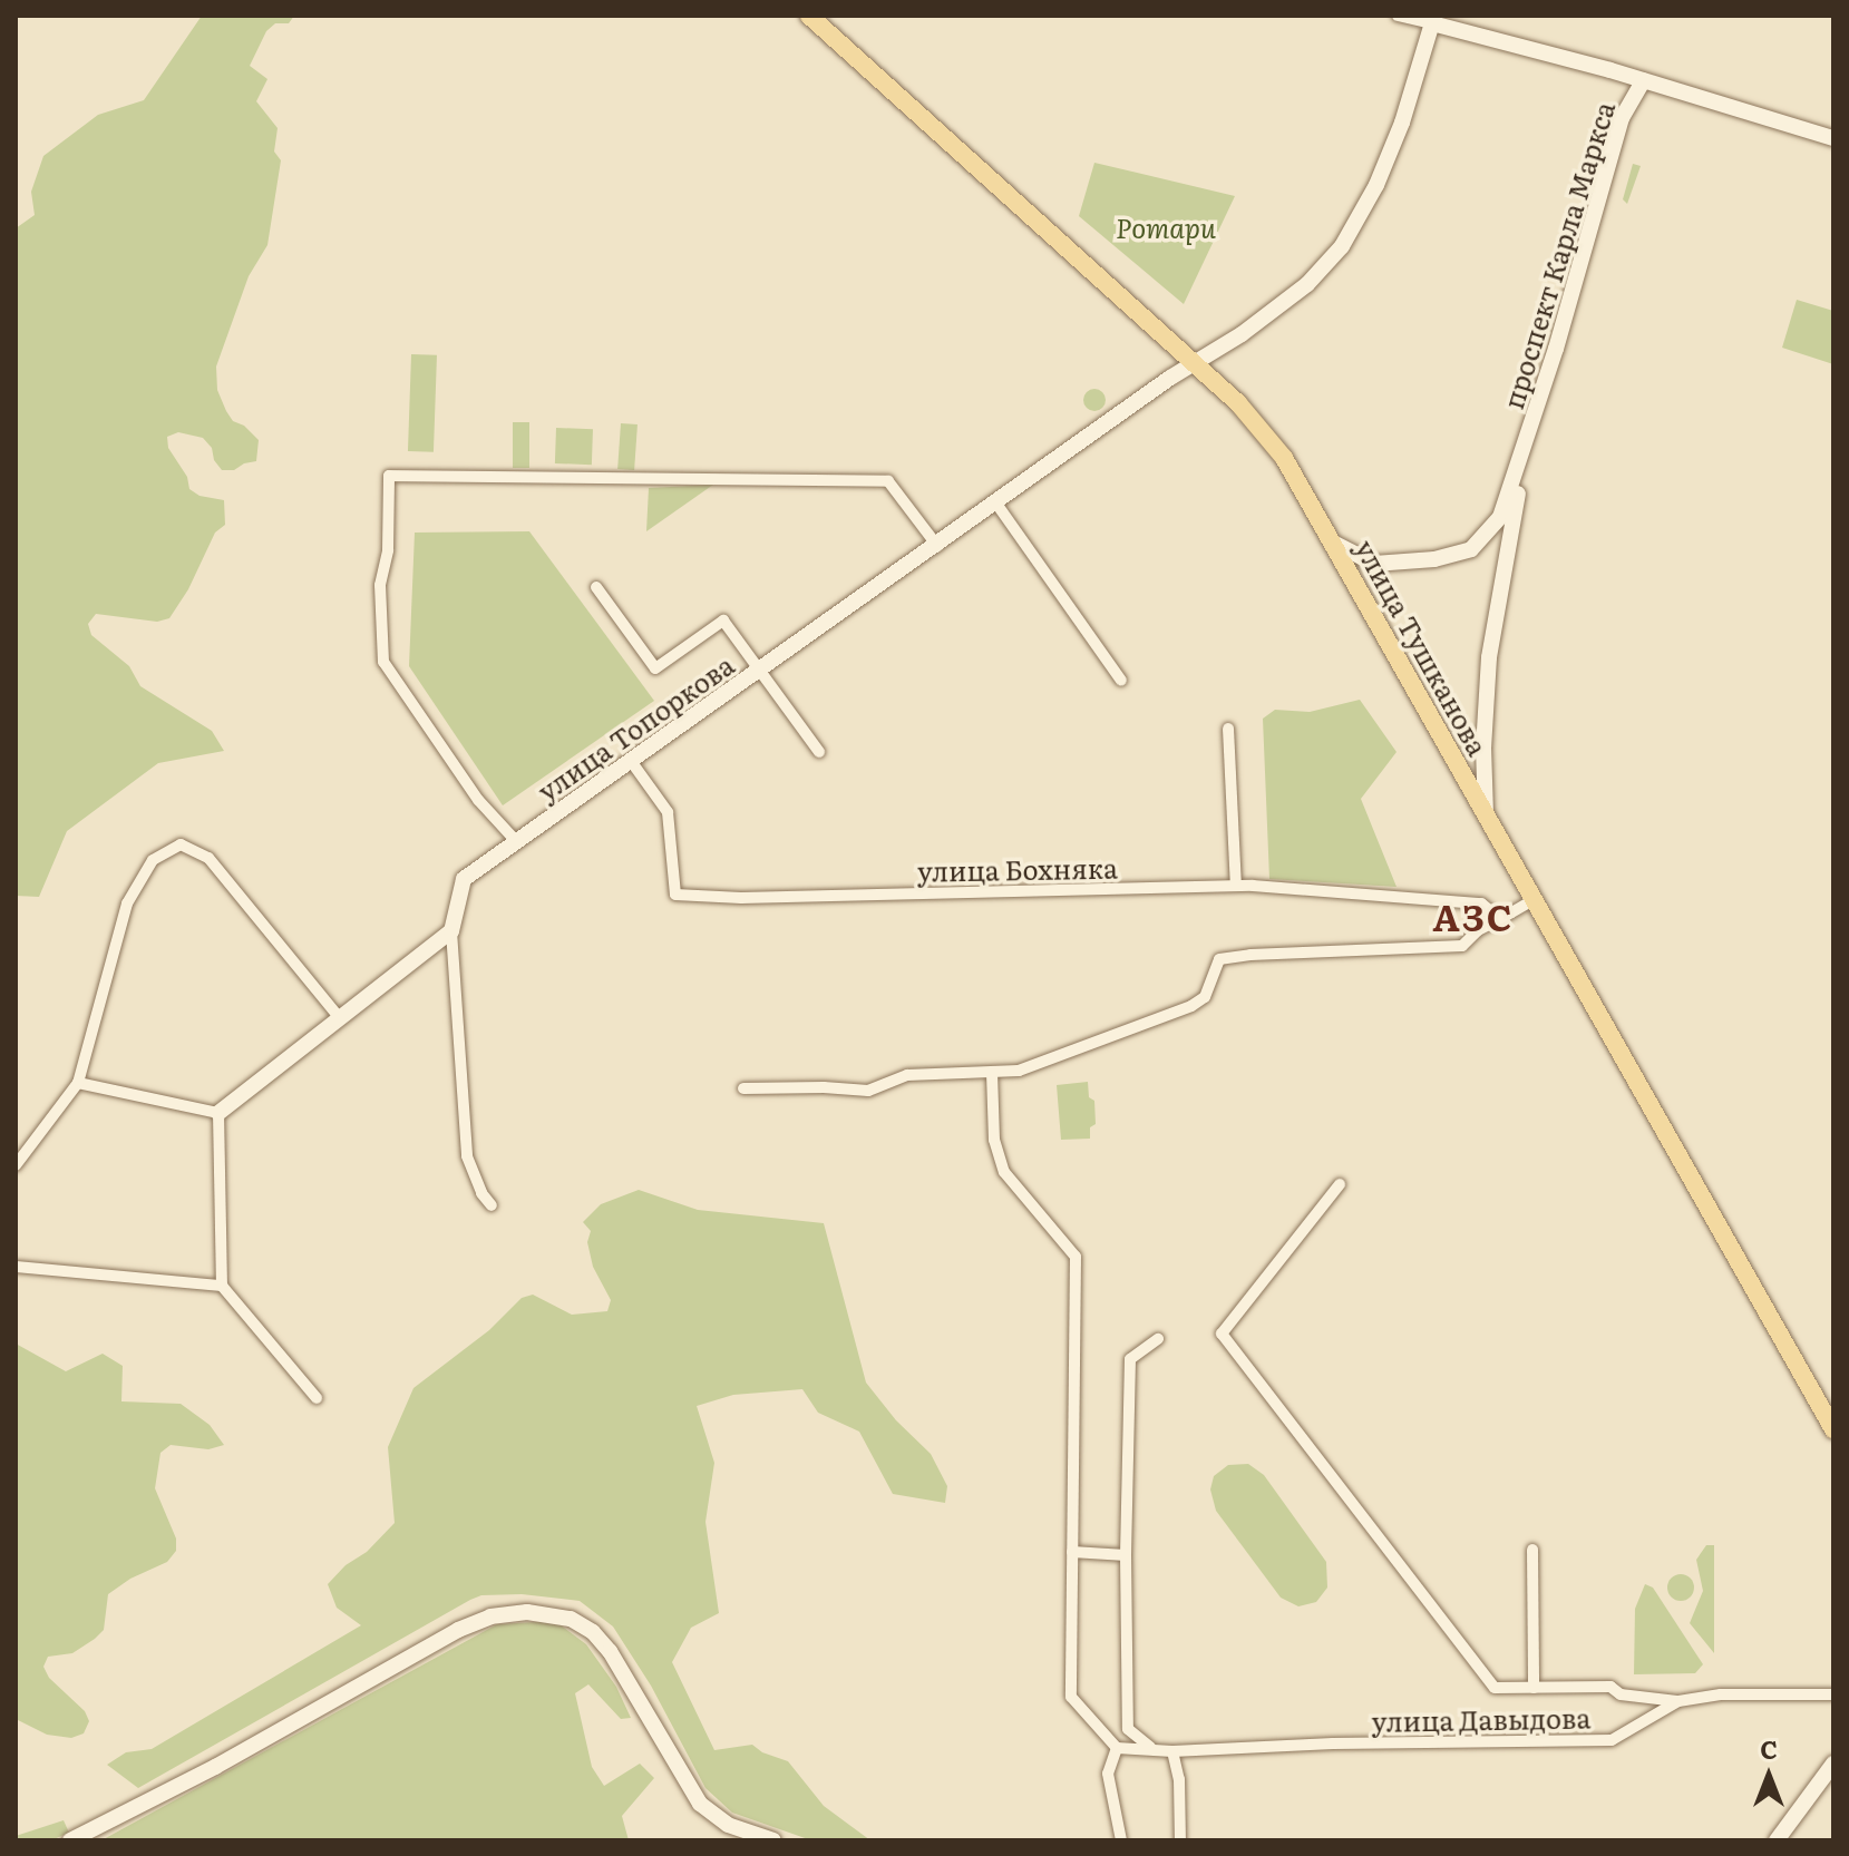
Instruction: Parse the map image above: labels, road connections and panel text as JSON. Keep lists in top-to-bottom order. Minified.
{"streets":{"main road":["проспект Карла Маркса","улица Тушканова","улица Топоркова"],"street":["улица Бохняка","улица Давыдова"]},"crossings":[["проспект Карла Маркса","улица Топоркова"],["улица Тушканова","улица Топоркова"],["улица Топоркова","улица Бохняка"]],"districts":["АЗС"],"parks":["Ротари"],"north":"top"}
